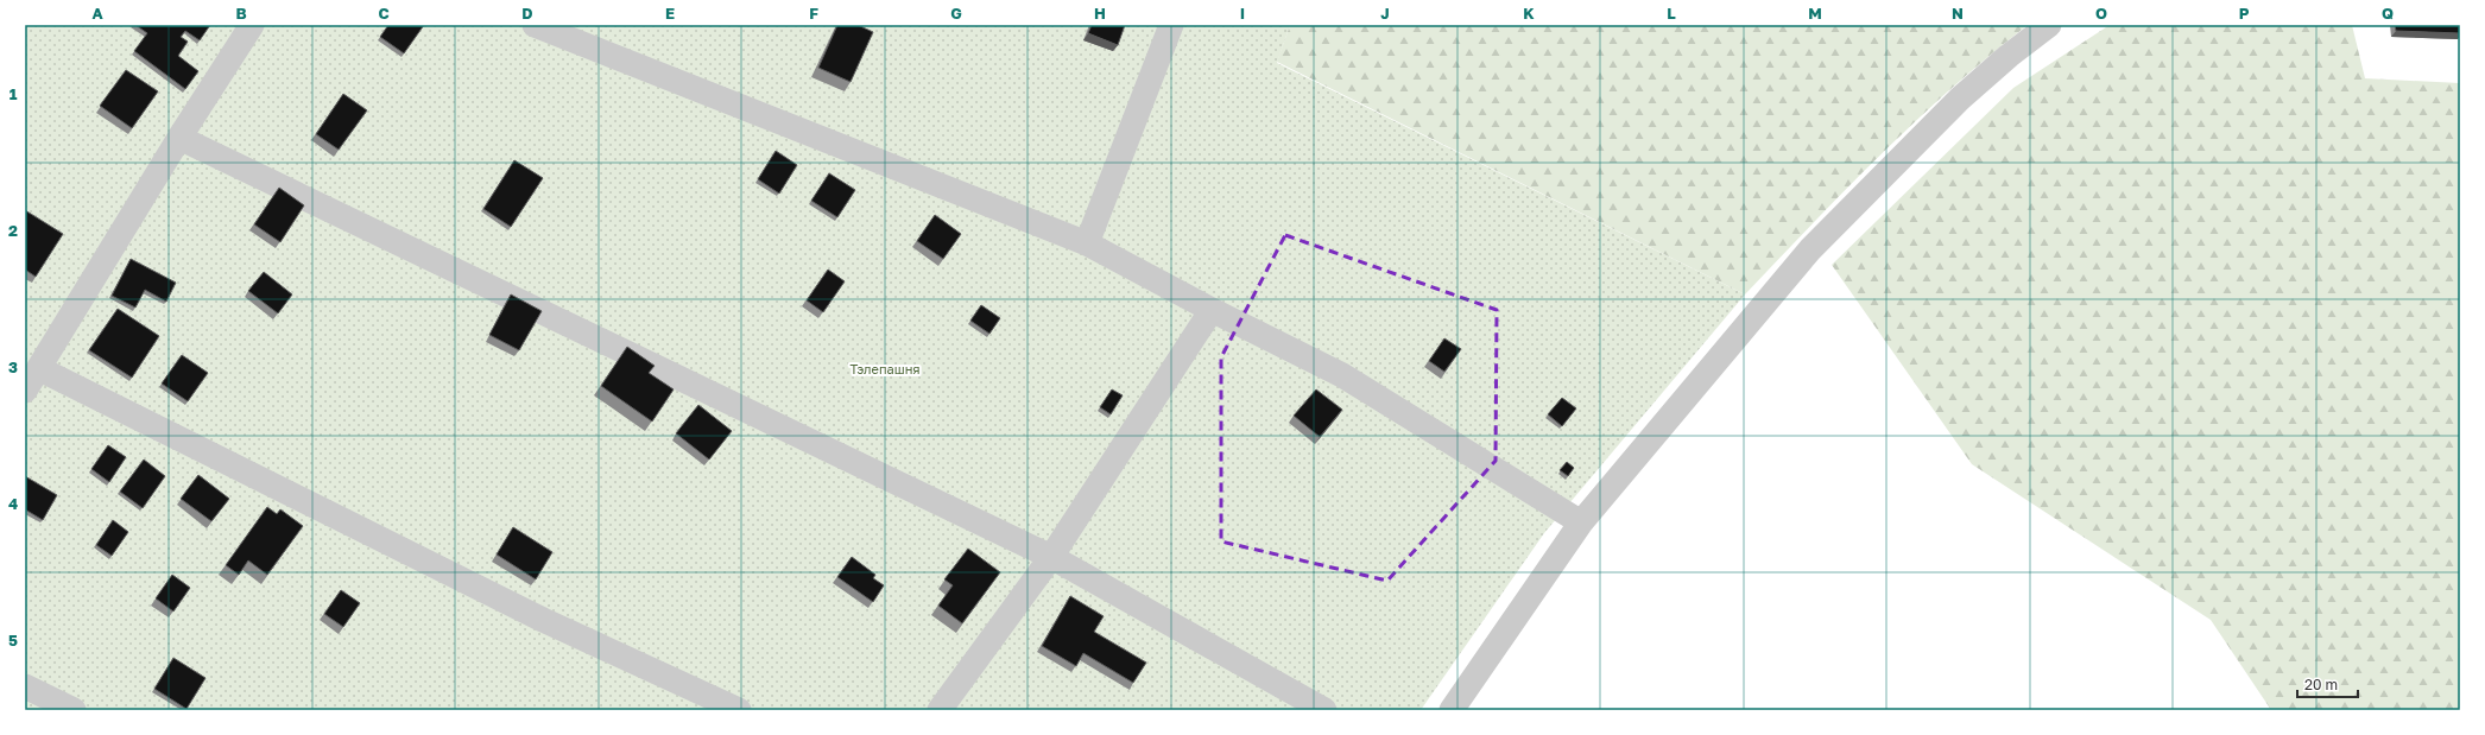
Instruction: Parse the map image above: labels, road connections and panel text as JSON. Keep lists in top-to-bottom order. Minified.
{"parks":["Тэлепашня"],"scale_bar":"20 m","grid":{"columns":["A","B","C","D","E","F","G","H","I","J","K","L","M","N","O","P","Q"],"rows":["1","2","3","4","5"]}}
